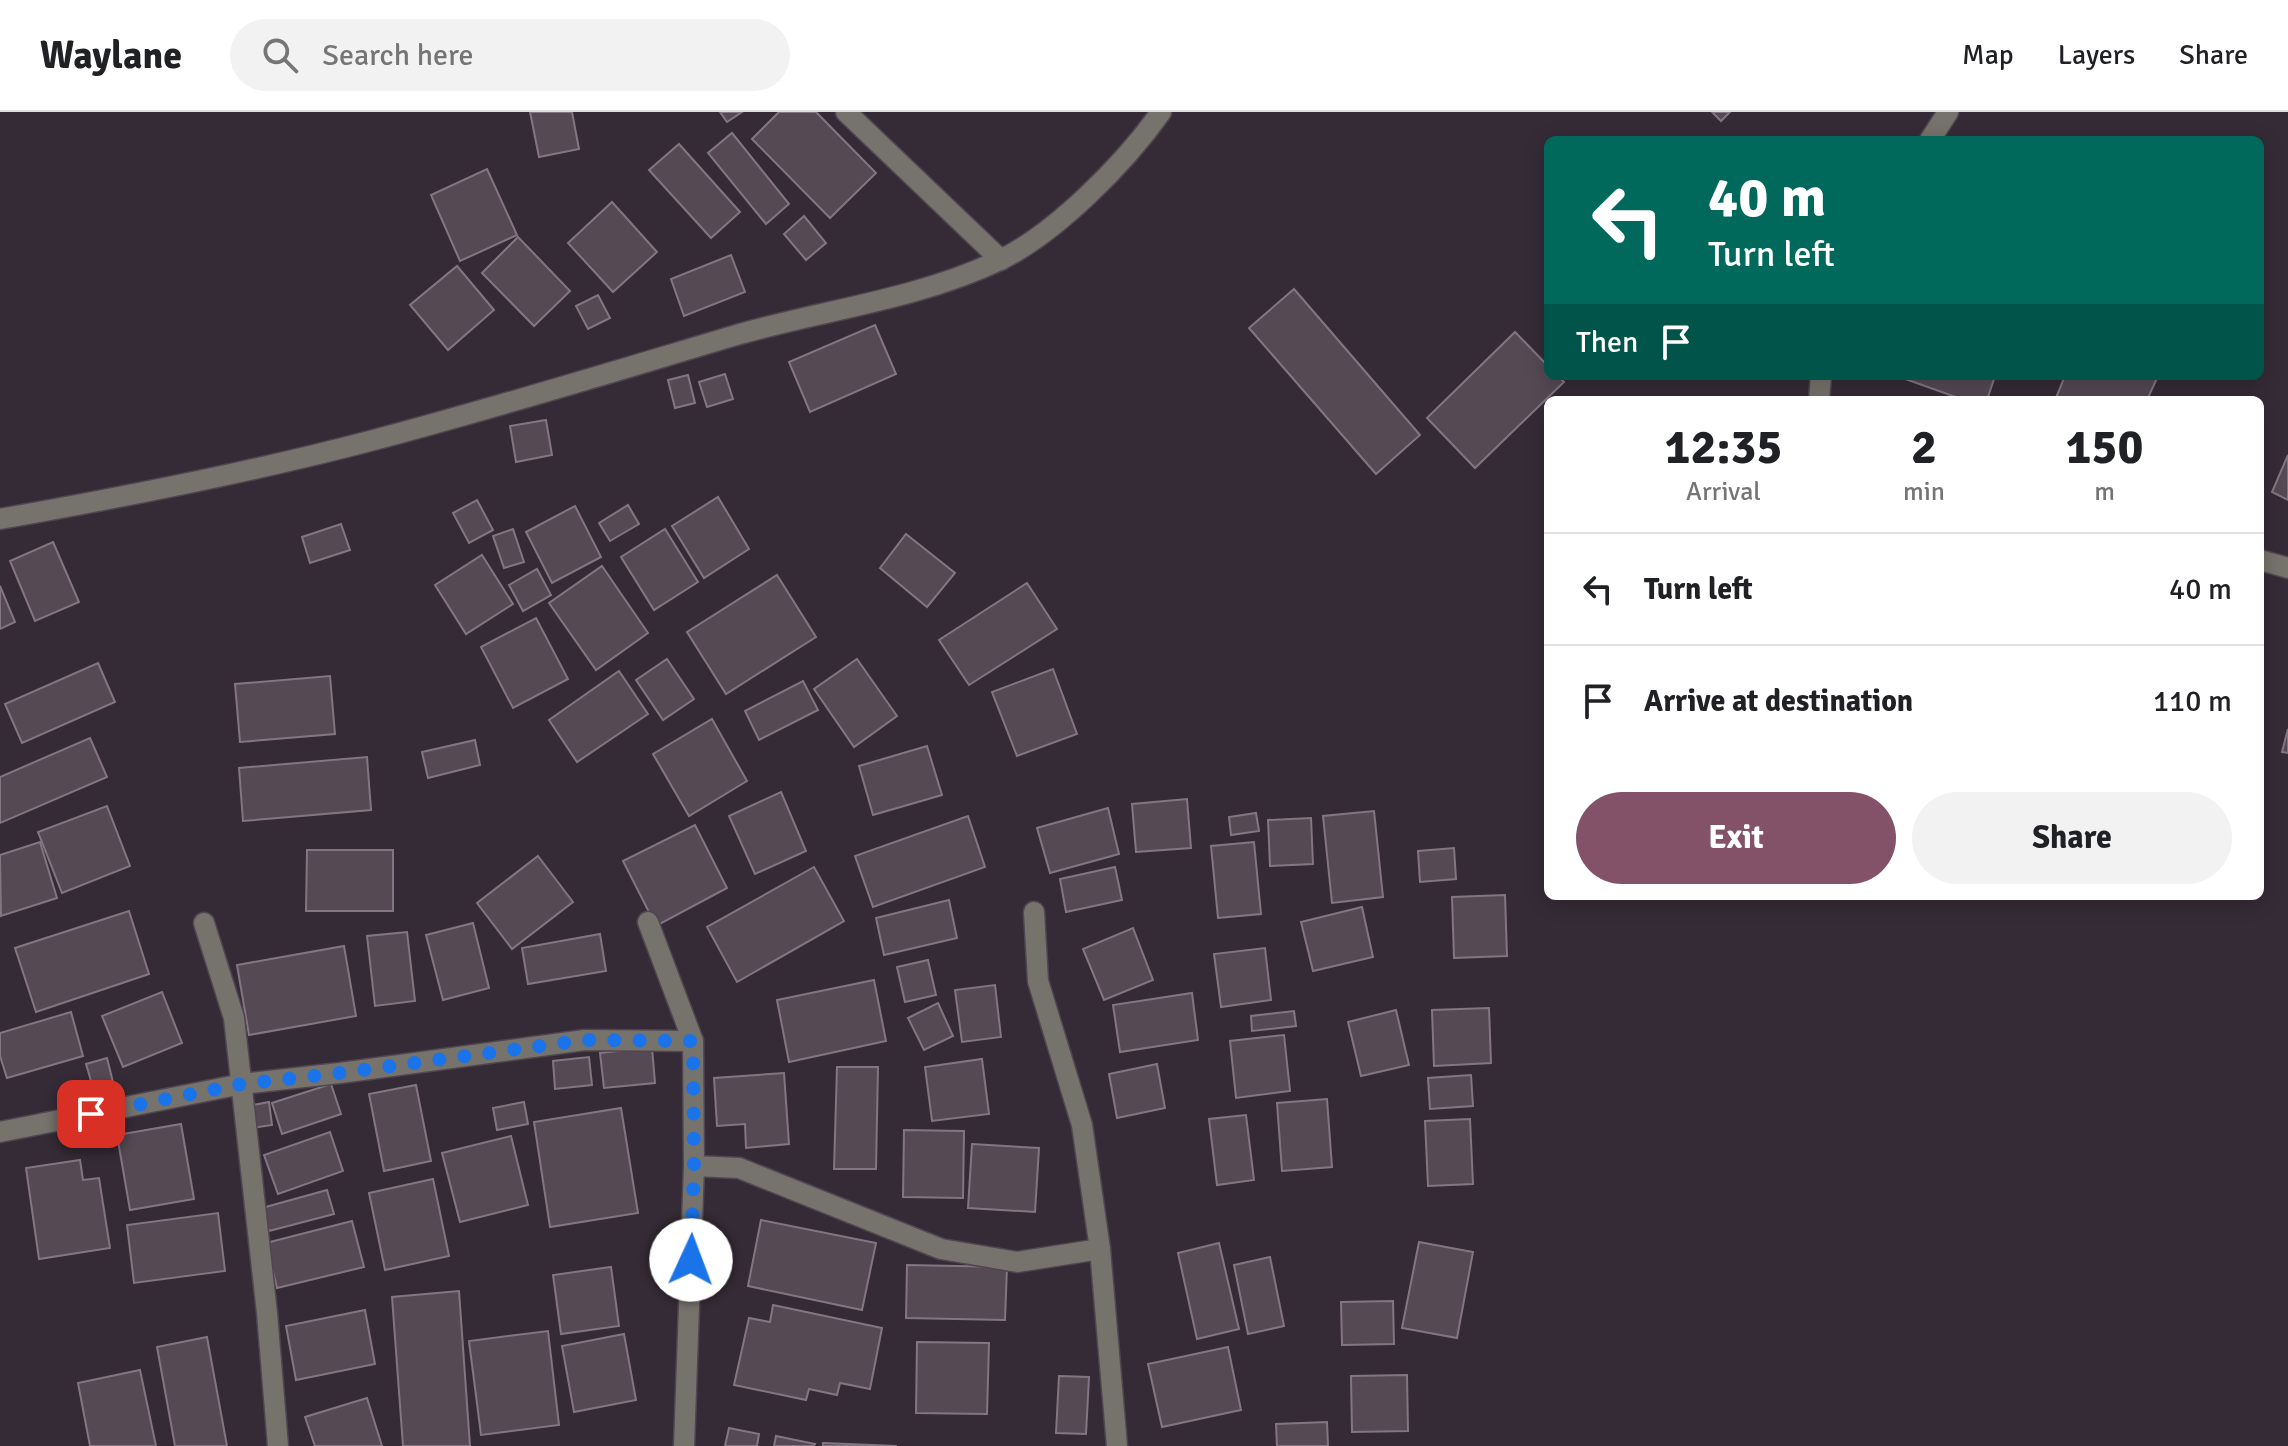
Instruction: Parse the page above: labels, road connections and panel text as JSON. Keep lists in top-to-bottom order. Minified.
{"page":{"header":"Waylane","search":"Search here","nav":["Map","Layers","Share"],"turn":["40 m","Turn left"],"then":"Then","eta":["12:35","Arrival","2","min","150","m"],"list":[{"name":"Turn left","value":"40 m"},{"name":"Arrive at destination","value":"110 m"}],"buttons":["Exit","Share"]}}
